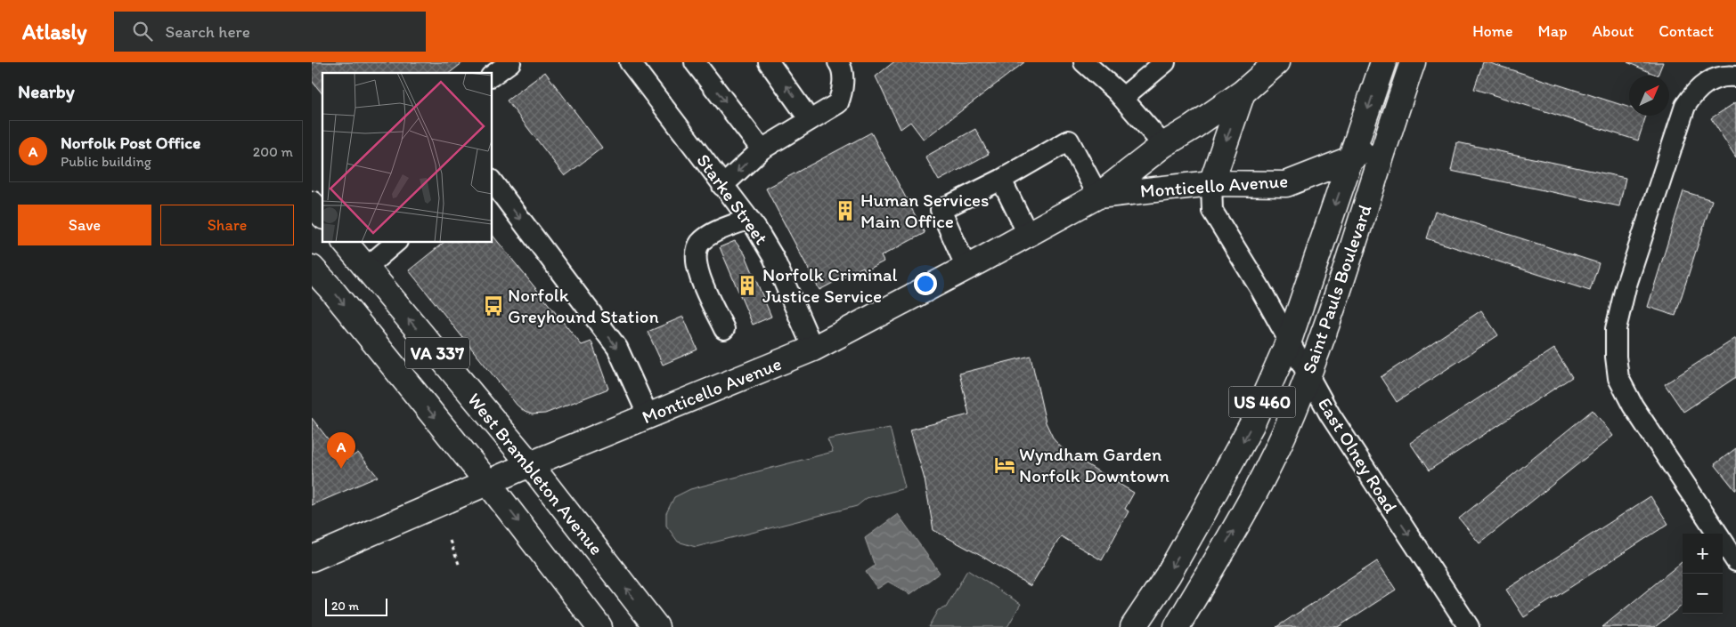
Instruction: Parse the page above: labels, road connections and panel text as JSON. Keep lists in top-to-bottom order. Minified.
{"streets":{"main road":["Monticello Avenue","Saint Pauls Boulevard","VA 337","US 460","West Brambleton Avenue"],"street":["Starke Street","East Olney Road"]},"crossings":[["Monticello Avenue","Starke Street"],["Monticello Avenue","Saint Pauls Boulevard"],["Monticello Avenue","VA 337"],["Monticello Avenue","US 460"],["Monticello Avenue","East Olney Road"],["Monticello Avenue","West Brambleton Avenue"],["Saint Pauls Boulevard","US 460"],["Saint Pauls Boulevard","East Olney Road"]],"one_way":["East Olney Road"],"places":{"building":["Human Services Main Office","Norfolk Criminal Justice Service"],"bus stop":["Norfolk Greyhound Station"],"hotel":["Wyndham Garden Norfolk Downtown"]},"scale_bar":"20 m","north":"top right","page":{"header":"Atlasly","search":"Search here","nav":["Home","Map","About","Contact"],"heading":"Nearby","list":[{"mark":"A","name":"Norfolk Post Office","note":"Public building","value":"200 m"}],"buttons":["Save","Share"],"pins":"A","map_buttons":["+","−"],"scale":"20 m"}}
